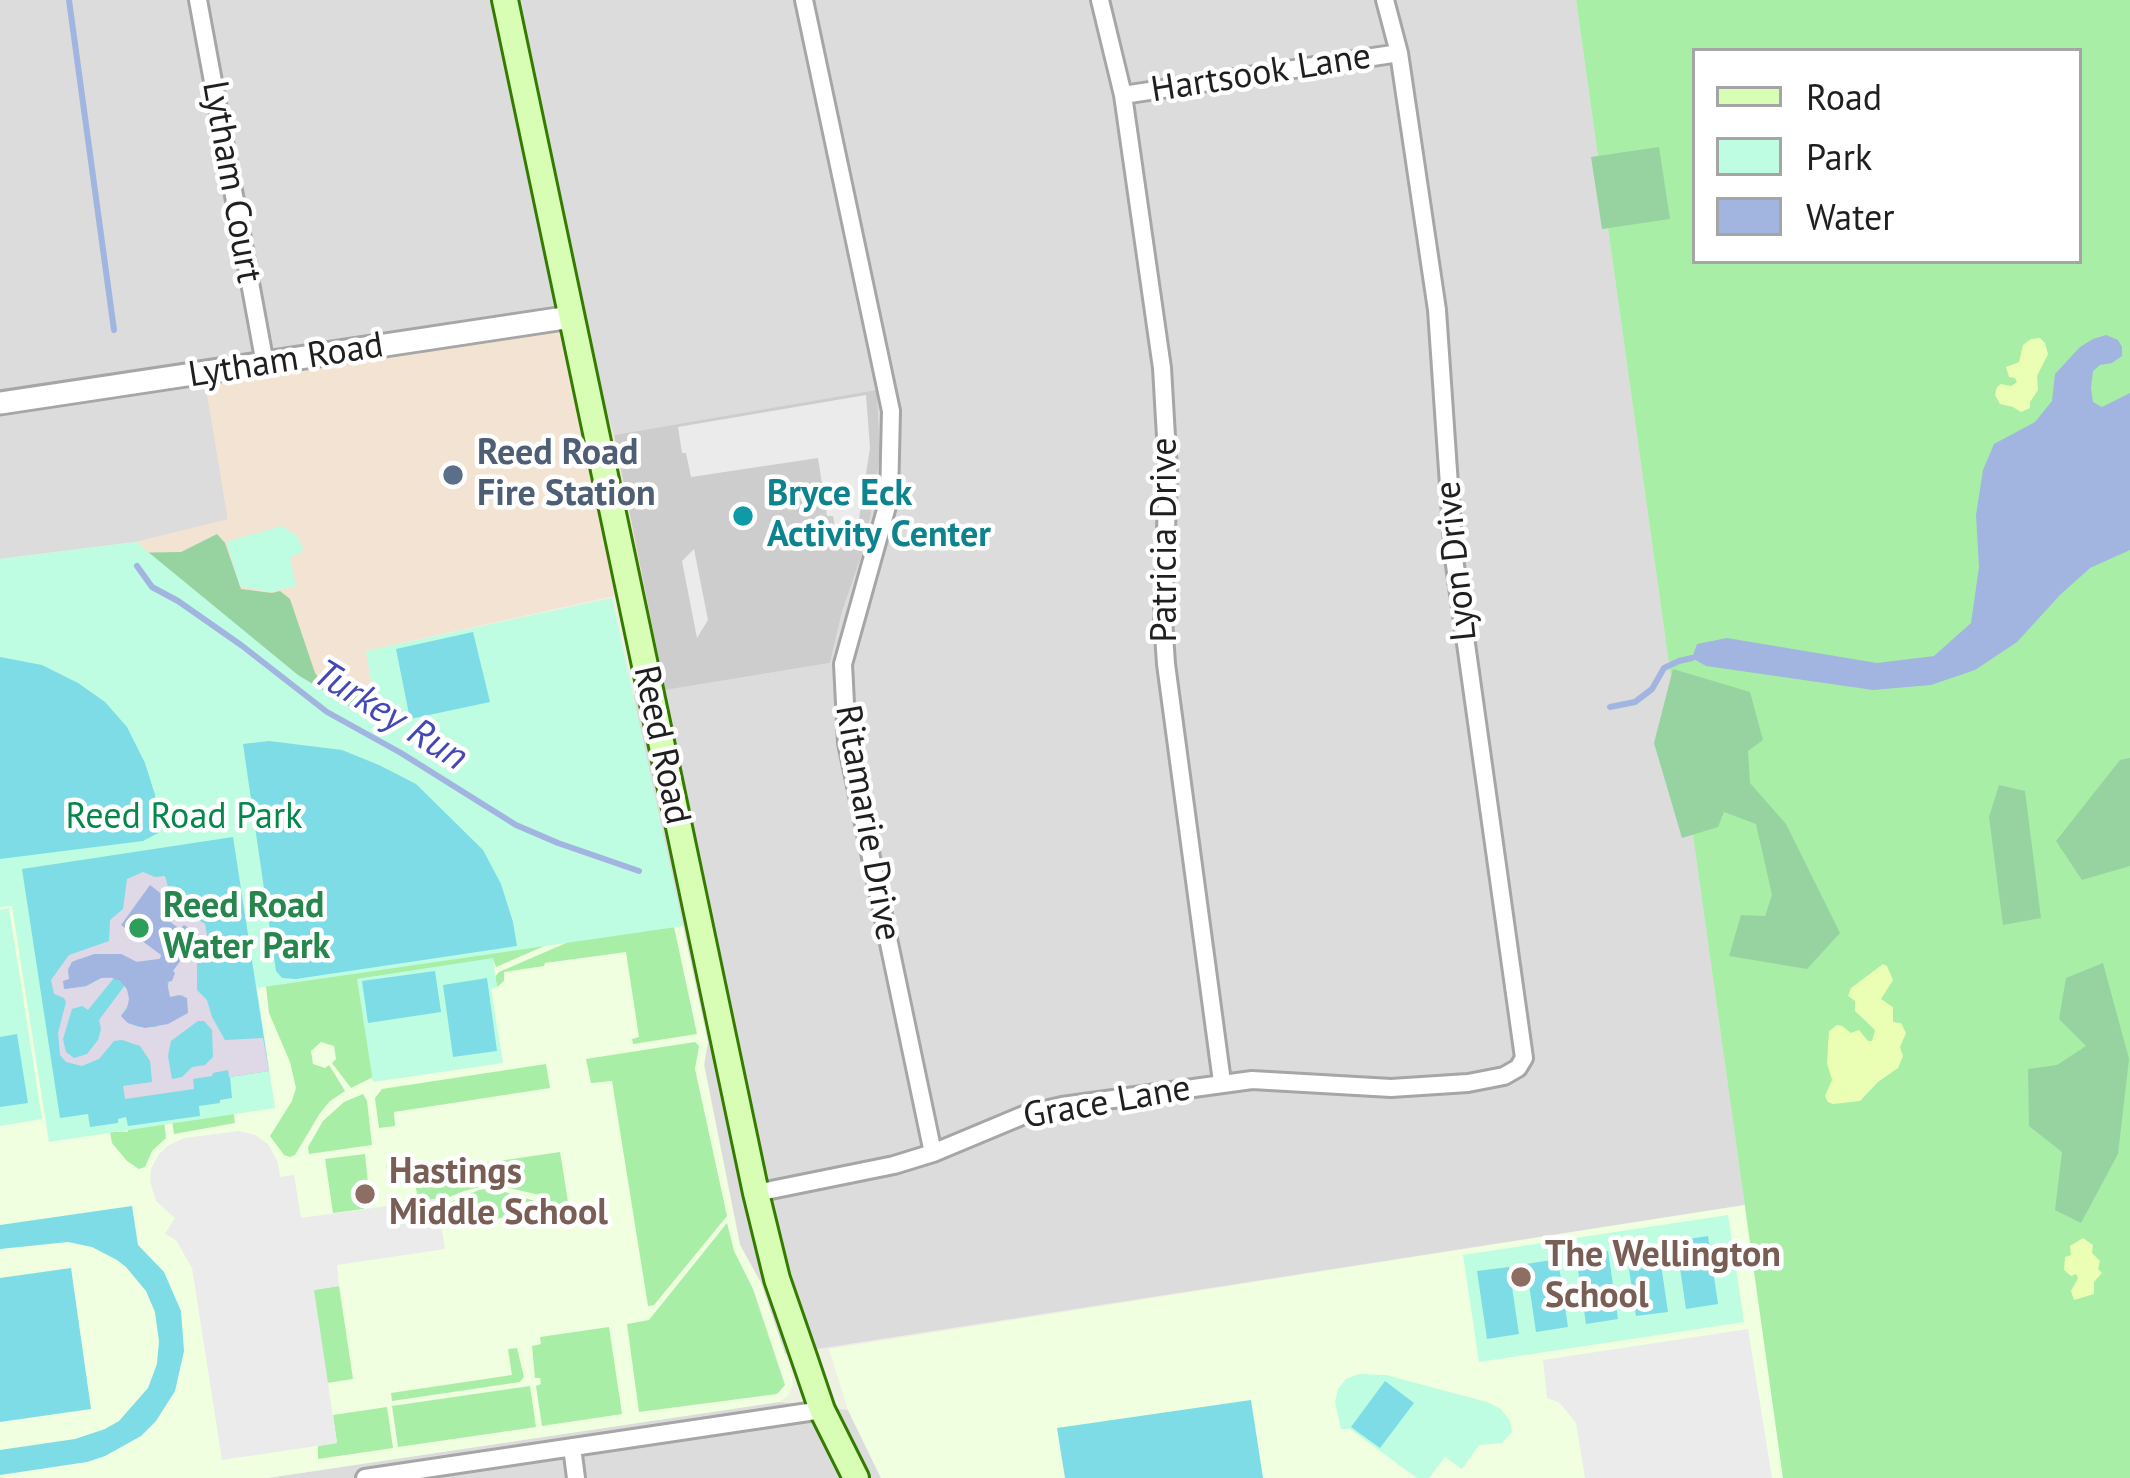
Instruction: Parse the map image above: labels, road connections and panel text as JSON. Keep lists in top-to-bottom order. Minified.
{"streets":{"main road":["Reed Road"],"street":["Hartsook Lane","Lytham Court","Lytham Road","Patricia Drive","Lyon Drive","Ritamarie Drive","Grace Lane"]},"crossings":[["Hartsook Lane","Patricia Drive"],["Hartsook Lane","Lyon Drive"],["Lytham Court","Lytham Road"],["Lytham Road","Reed Road"],["Patricia Drive","Grace Lane"],["Lyon Drive","Grace Lane"],["Reed Road","Grace Lane"],["Ritamarie Drive","Grace Lane"]],"water":["Turkey Run"],"parks":["Reed Road Park"],"places":["Reed Road Fire Station","Bryce Eck Activity Center","Reed Road Water Park","Hastings Middle School","The Wellington School"],"legend":["Road","Park","Water"]}
